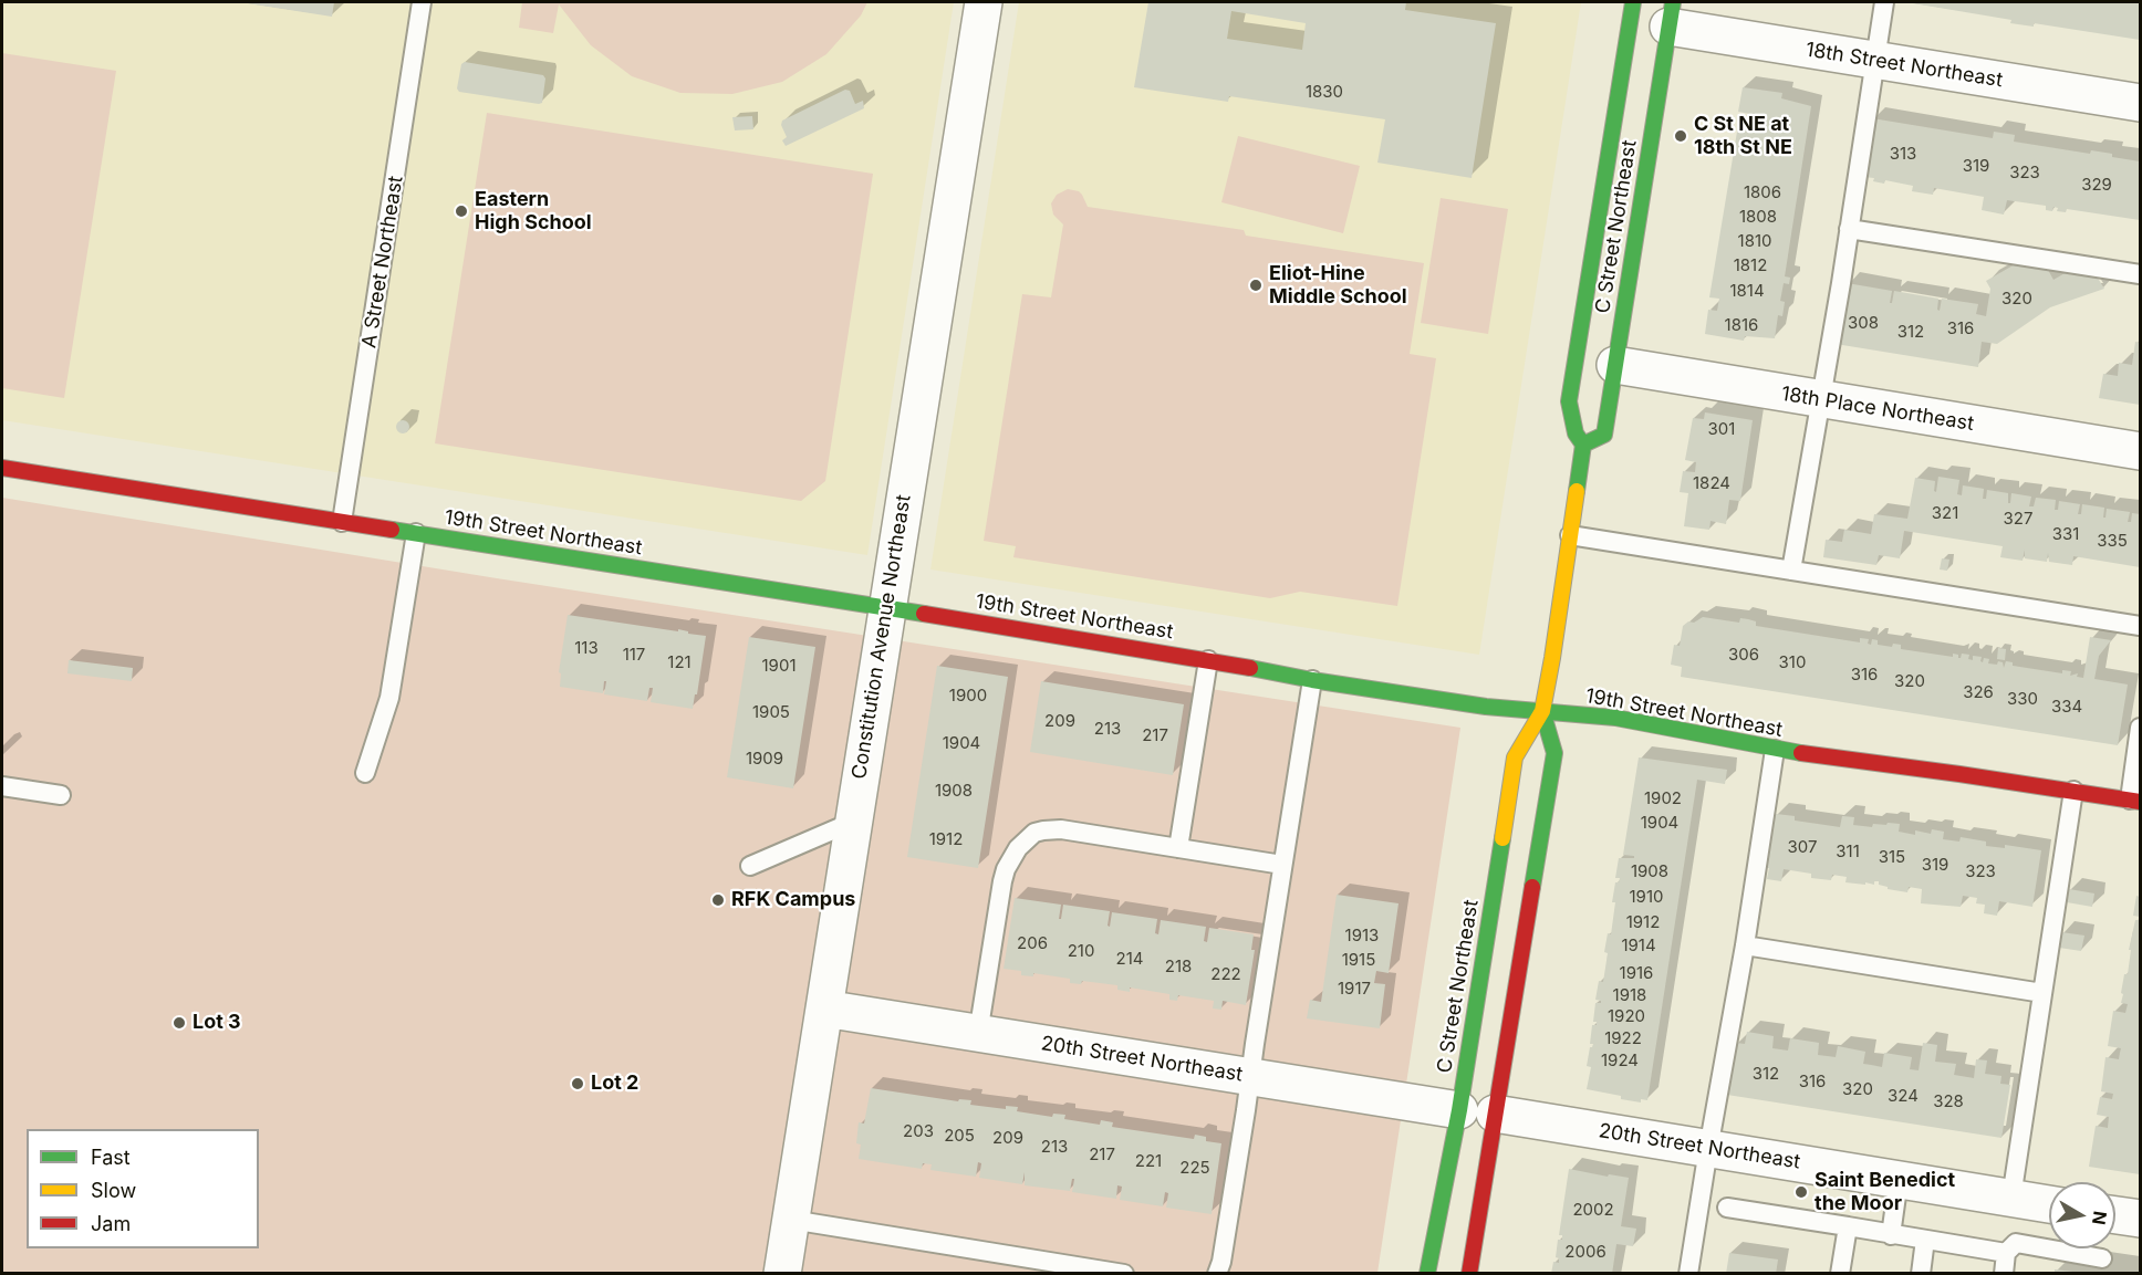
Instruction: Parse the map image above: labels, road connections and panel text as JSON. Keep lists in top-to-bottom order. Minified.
{"streets":{"main road":["C Street Northeast","19th Street Northeast"],"street":["18th Street Northeast","18th Place Northeast","Constitution Avenue Northeast","20th Street Northeast"],"lane":["A Street Northeast"]},"crossings":[["18th Street Northeast","C Street Northeast"],["C Street Northeast","18th Place Northeast"],["C Street Northeast","19th Street Northeast"],["C Street Northeast","20th Street Northeast"],["A Street Northeast","19th Street Northeast"],["19th Street Northeast","Constitution Avenue Northeast"],["Constitution Avenue Northeast","20th Street Northeast"]],"places":["C St NE at 18th St NE","Eastern High School","Eliot-Hine Middle School","RFK Campus","Lot 3","Lot 2","Saint Benedict the Moor"],"house_numbers":["1830","313","319","323","329","1806","1808","1810","1812","1814","320","308","1816","316","312","301","1824","321","327","331","335","113","117","306","121","310","1901","316","320","326","1900","330","334","1905","209","213","217","1904","1909","1908","1902","1904","1912","307","311","315","319","1908","323","1910","1912","1913","206","1914","210","214","1915","218","1916","222","1917","1918","1920","1922","1924","312","316","320","324","328","203","205","209","213","217","221","225","2002","2006"],"legend":["Fast","Slow","Jam"],"north":"right"}
